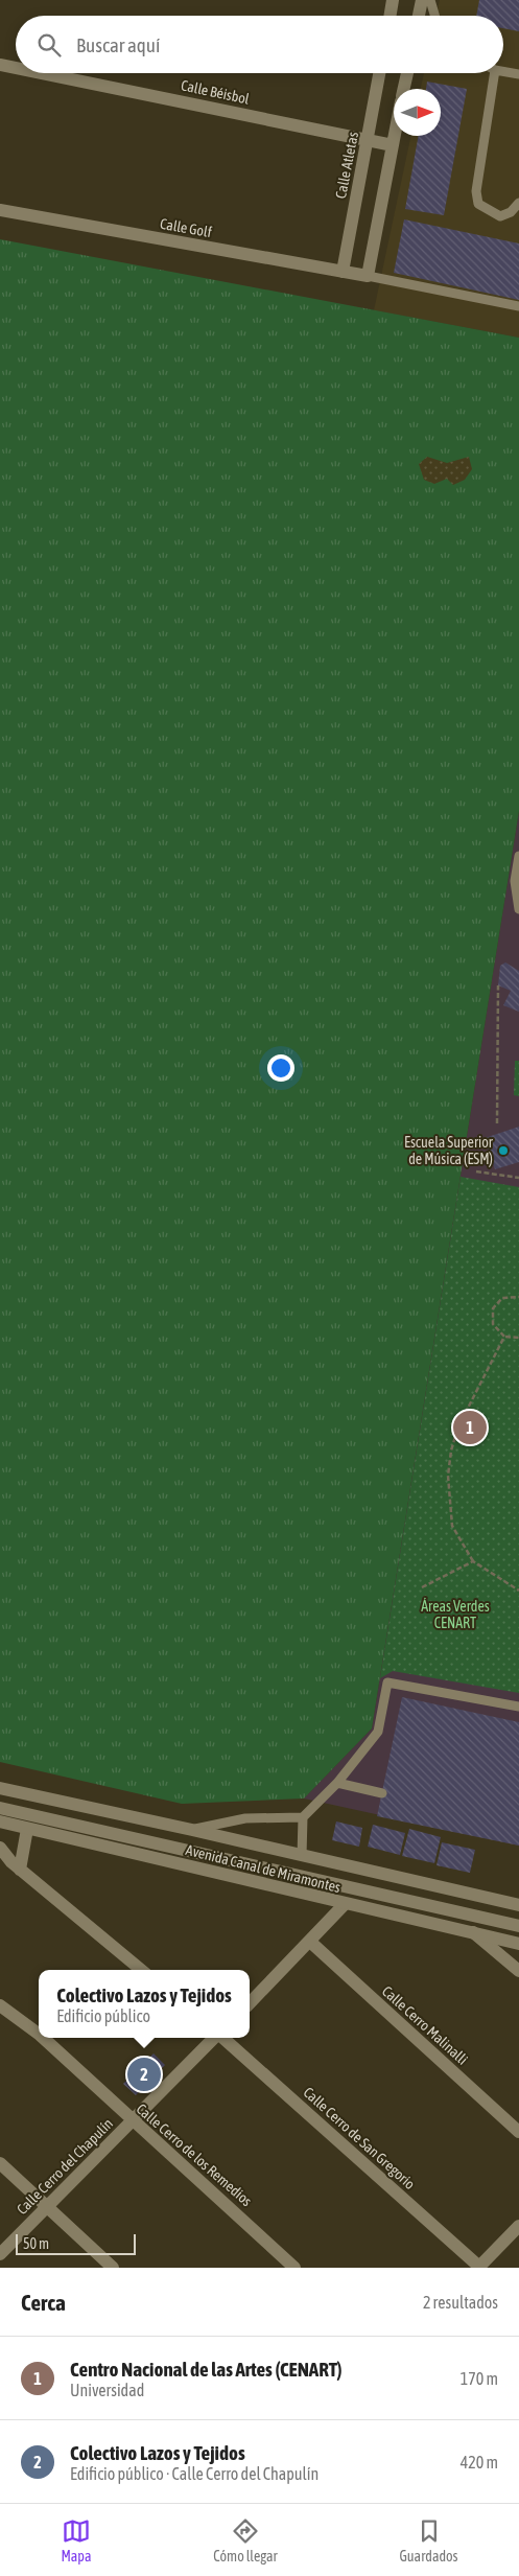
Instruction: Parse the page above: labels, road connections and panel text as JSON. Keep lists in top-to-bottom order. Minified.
{"streets":{"street":["Calle Béisbol","Calle Atletas","Calle Golf","Avenida Canal de Miramontes","Calle Cerro Malinalli","Calle Cerro de San Gregorio","Calle Cerro de los Remedios","Calle Cerro del Chapulín"]},"crossings":[["Calle Béisbol","Calle Atletas"],["Calle Atletas","Calle Golf"],["Calle Cerro de los Remedios","Calle Cerro del Chapulín"]],"parks":["Áreas Verdes CENART"],"places":["Escuela Superior de Música (ESM)"],"scale_bar":"50 m","north":"right","page":{"search":"Buscar aquí","pins":["1","2"],"popup":["Colectivo Lazos y Tejidos","Edificio público"],"scale":"50 m","heading":["Cerca","2 resultados"],"list":[{"mark":"1","name":"Centro Nacional de las Artes (CENART)","note":"Universidad","value":"170 m"},{"mark":"2","name":"Colectivo Lazos y Tejidos","note":"Edificio público · Calle Cerro del Chapulín","value":"420 m"}],"nav":["Mapa","Cómo llegar","Guardados"]}}
